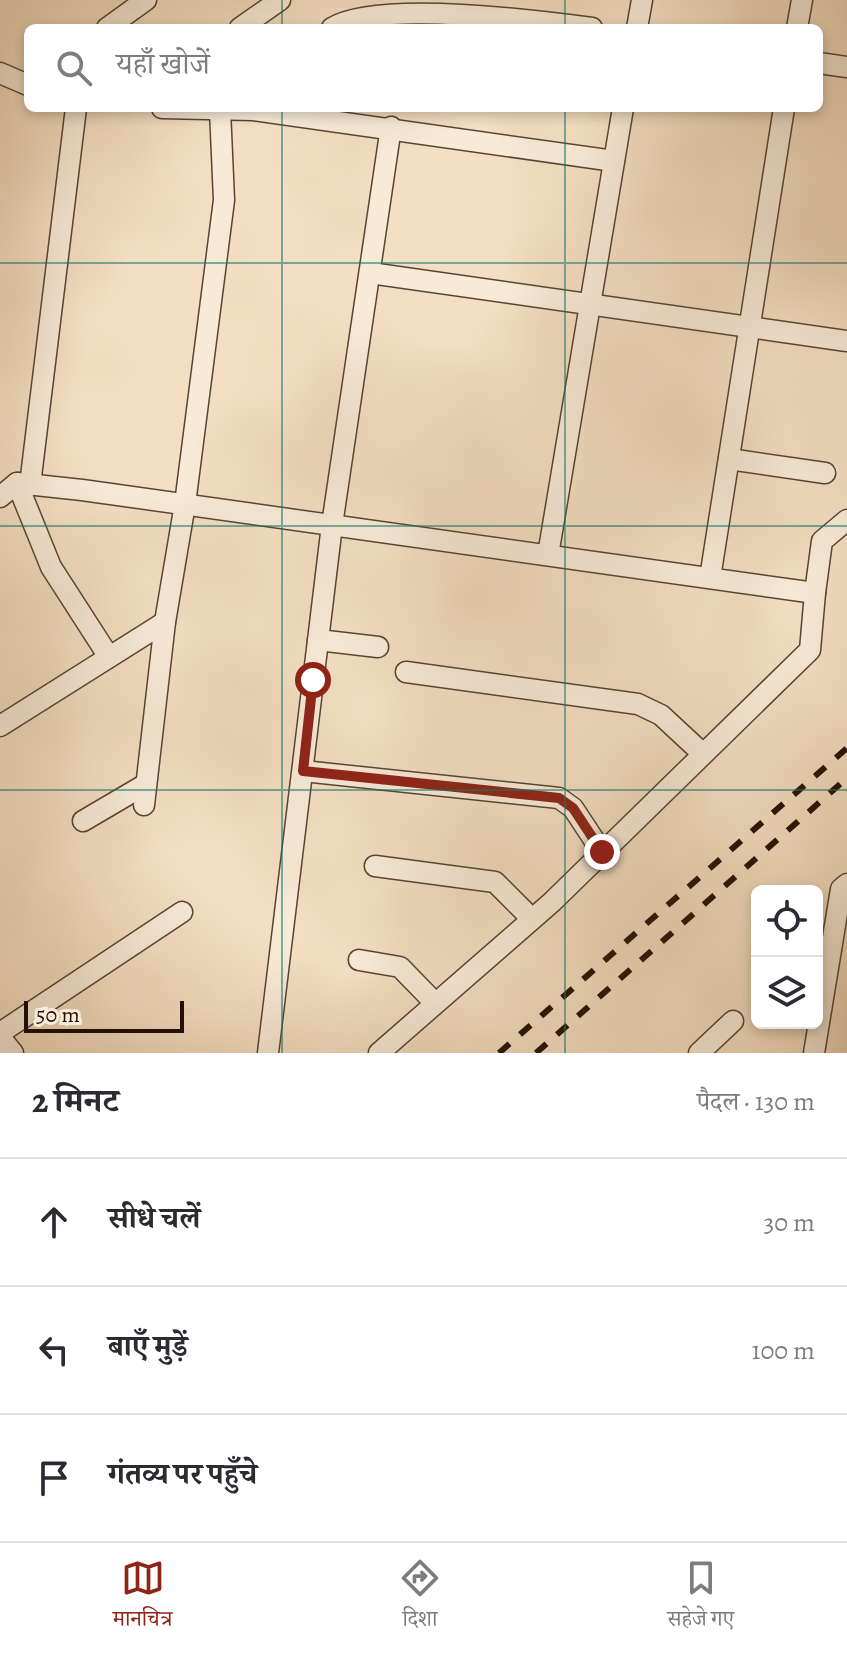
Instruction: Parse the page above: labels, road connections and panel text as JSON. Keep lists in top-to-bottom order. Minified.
{"scale_bar":"50 m","page":{"search":"यहाँ खोजें","scale":"50 m","heading":["2 मिनट","पैदल · 130 m"],"list":[["सीधे चलें","30 m"],["बाएँ मुड़ें","100 m"],"गंतव्य पर पहुँचे"],"nav":["मानचित्र","दिशा","सहेजे गए"]}}
